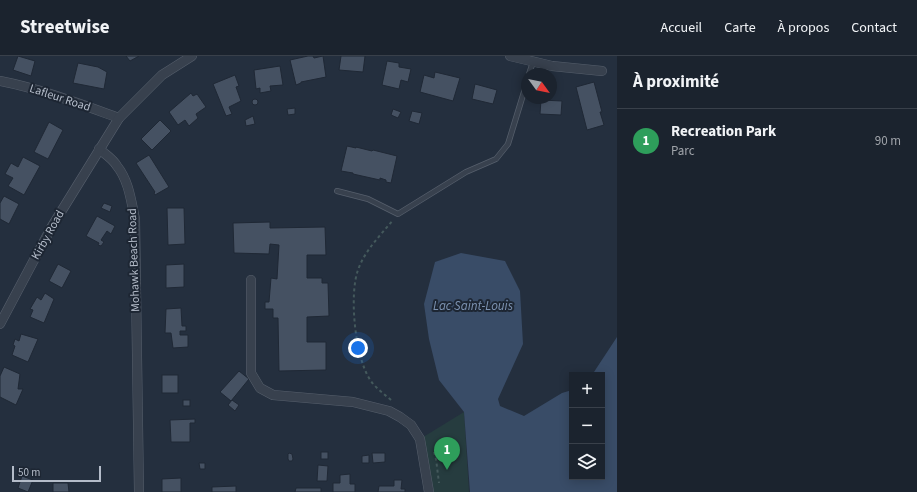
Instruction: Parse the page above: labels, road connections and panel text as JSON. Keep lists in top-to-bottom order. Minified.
{"streets":{"street":["Lafleur Road","Kirby Road","Mohawk Beach Road"]},"crossings":[["Kirby Road","Mohawk Beach Road"]],"water":["Lac Saint-Louis"],"scale_bar":"50 m","north":"bottom right","page":{"header":"Streetwise","nav":["Accueil","Carte","À propos","Contact"],"heading":"À proximité","list":[{"mark":"1","name":"Recreation Park","note":"Parc","value":"90 m"}],"map_buttons":["+","−"],"pins":"1","scale":"50 m"}}
